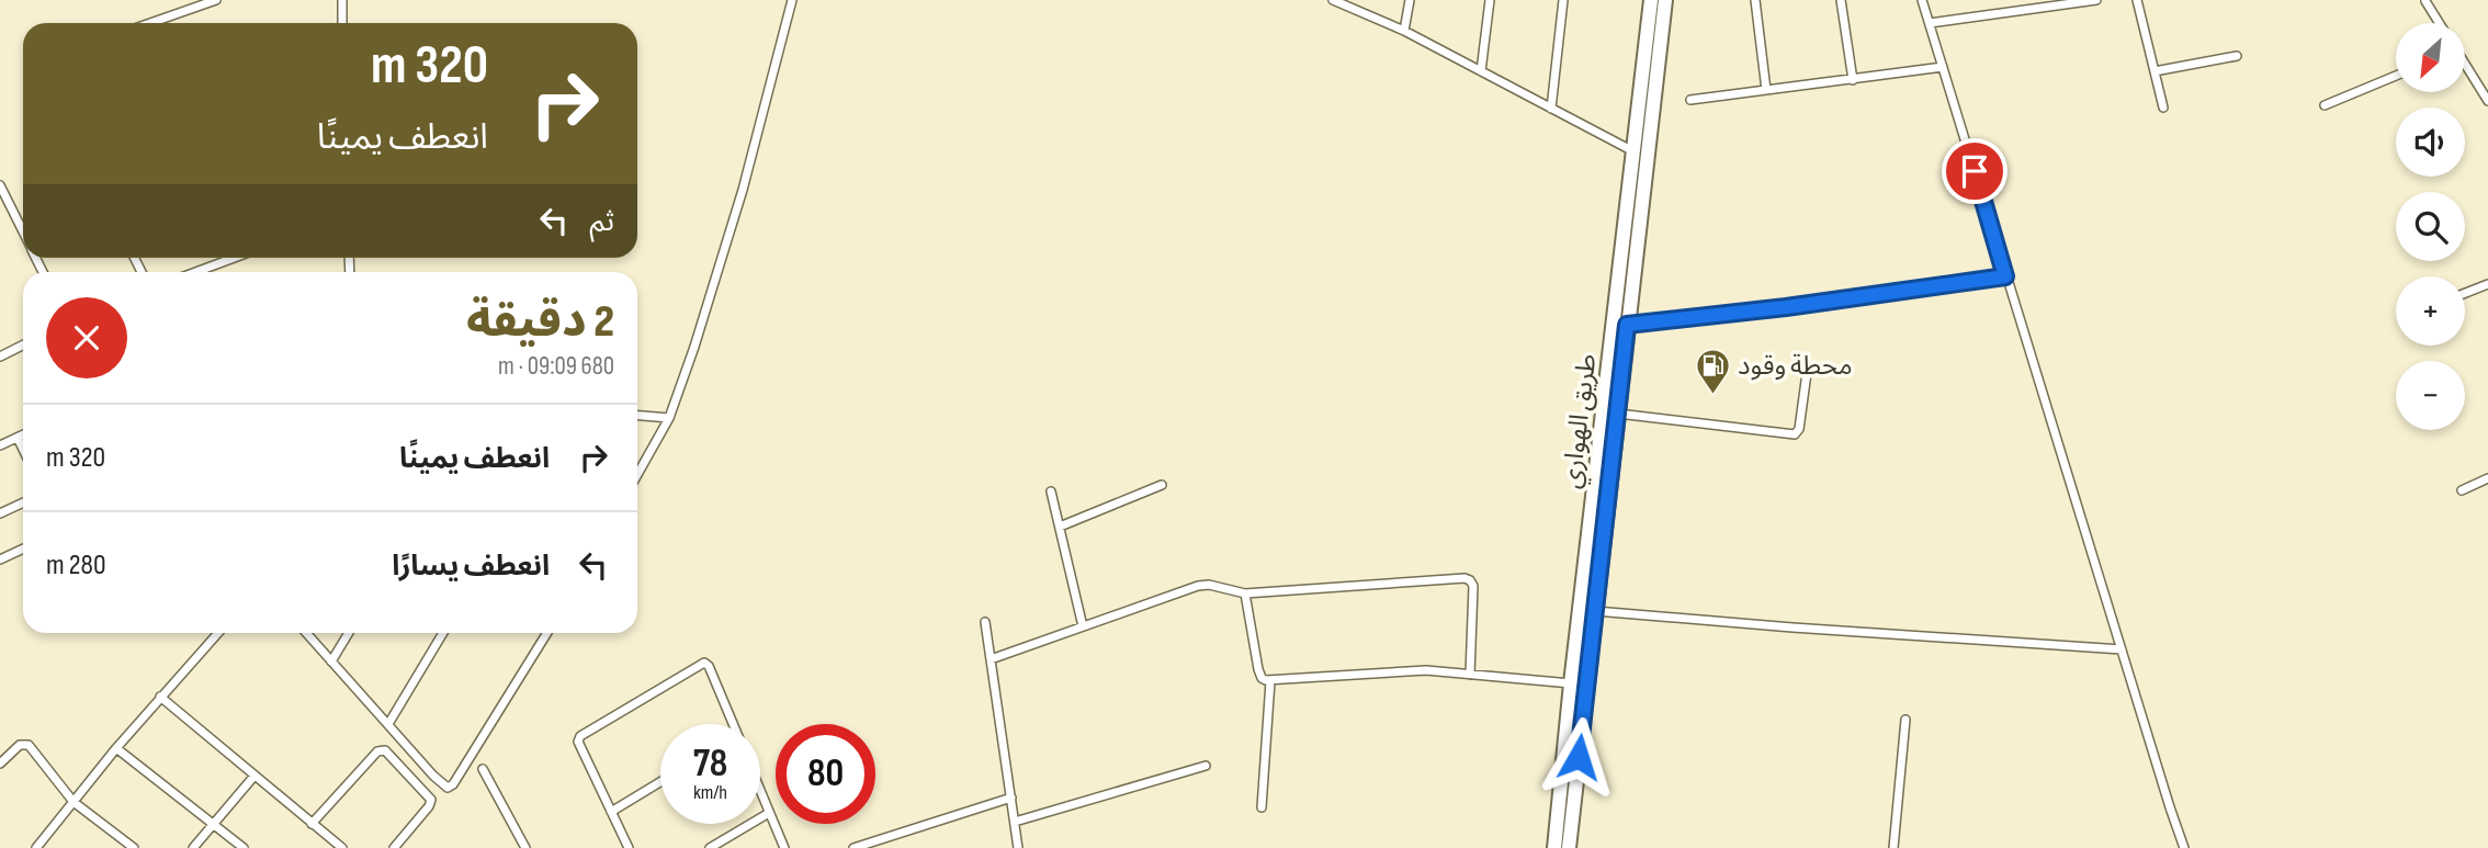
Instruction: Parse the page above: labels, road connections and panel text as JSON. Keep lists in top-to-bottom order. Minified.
{"streets":{"highway":["طريق الهواري"]},"places":{"fuel station":["محطة وقود"]},"north":"bottom left","page":{"map_buttons":["+","−"],"turn":["320 m","انعطف يمينًا"],"then":"ثم","heading":["2 دقيقة","680 m · 09:09"],"list":[{"name":"انعطف يمينًا","value":"320 m"},{"name":"انعطف يسارًا","value":"280 m"}],"speed":"78 km/h","limit":"80"}}
